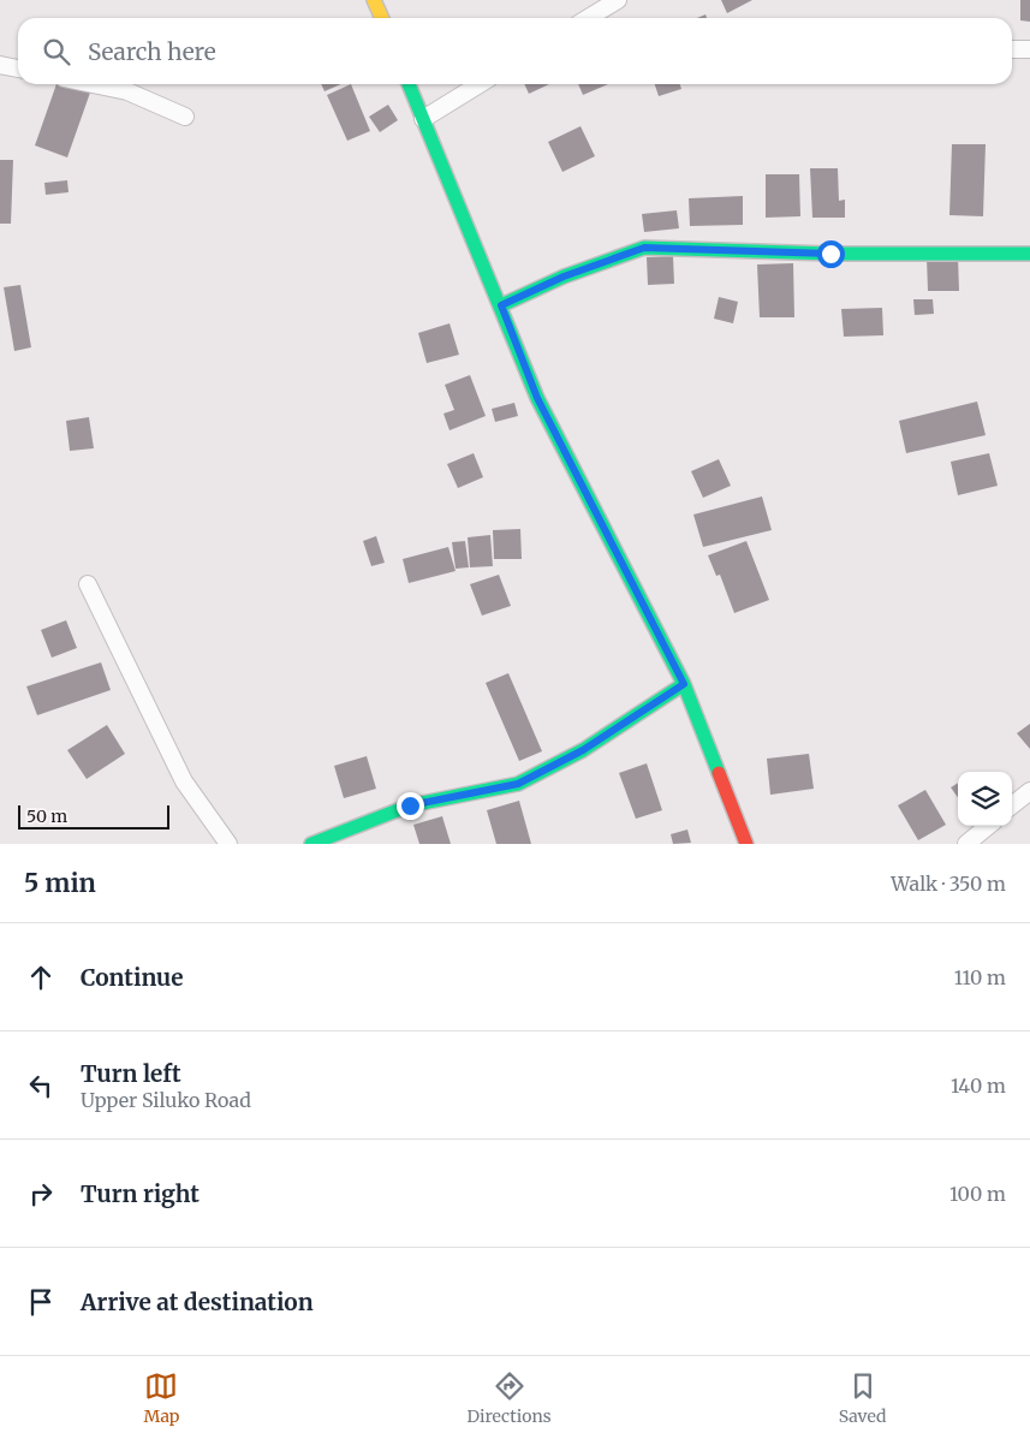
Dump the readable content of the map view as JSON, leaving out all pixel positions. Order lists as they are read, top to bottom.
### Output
{
  "scale_bar": "50 m",
  "page": {
    "search": "Search here",
    "scale": "50 m",
    "heading": ["5 min", "Walk · 350 m"],
    "list": [
      ["Continue", "110 m"],
      ["Turn left", "Upper Siluko Road", "140 m"],
      ["Turn right", "100 m"],
      "Arrive at destination"
    ],
    "nav": ["Map", "Directions", "Saved"]
  }
}
